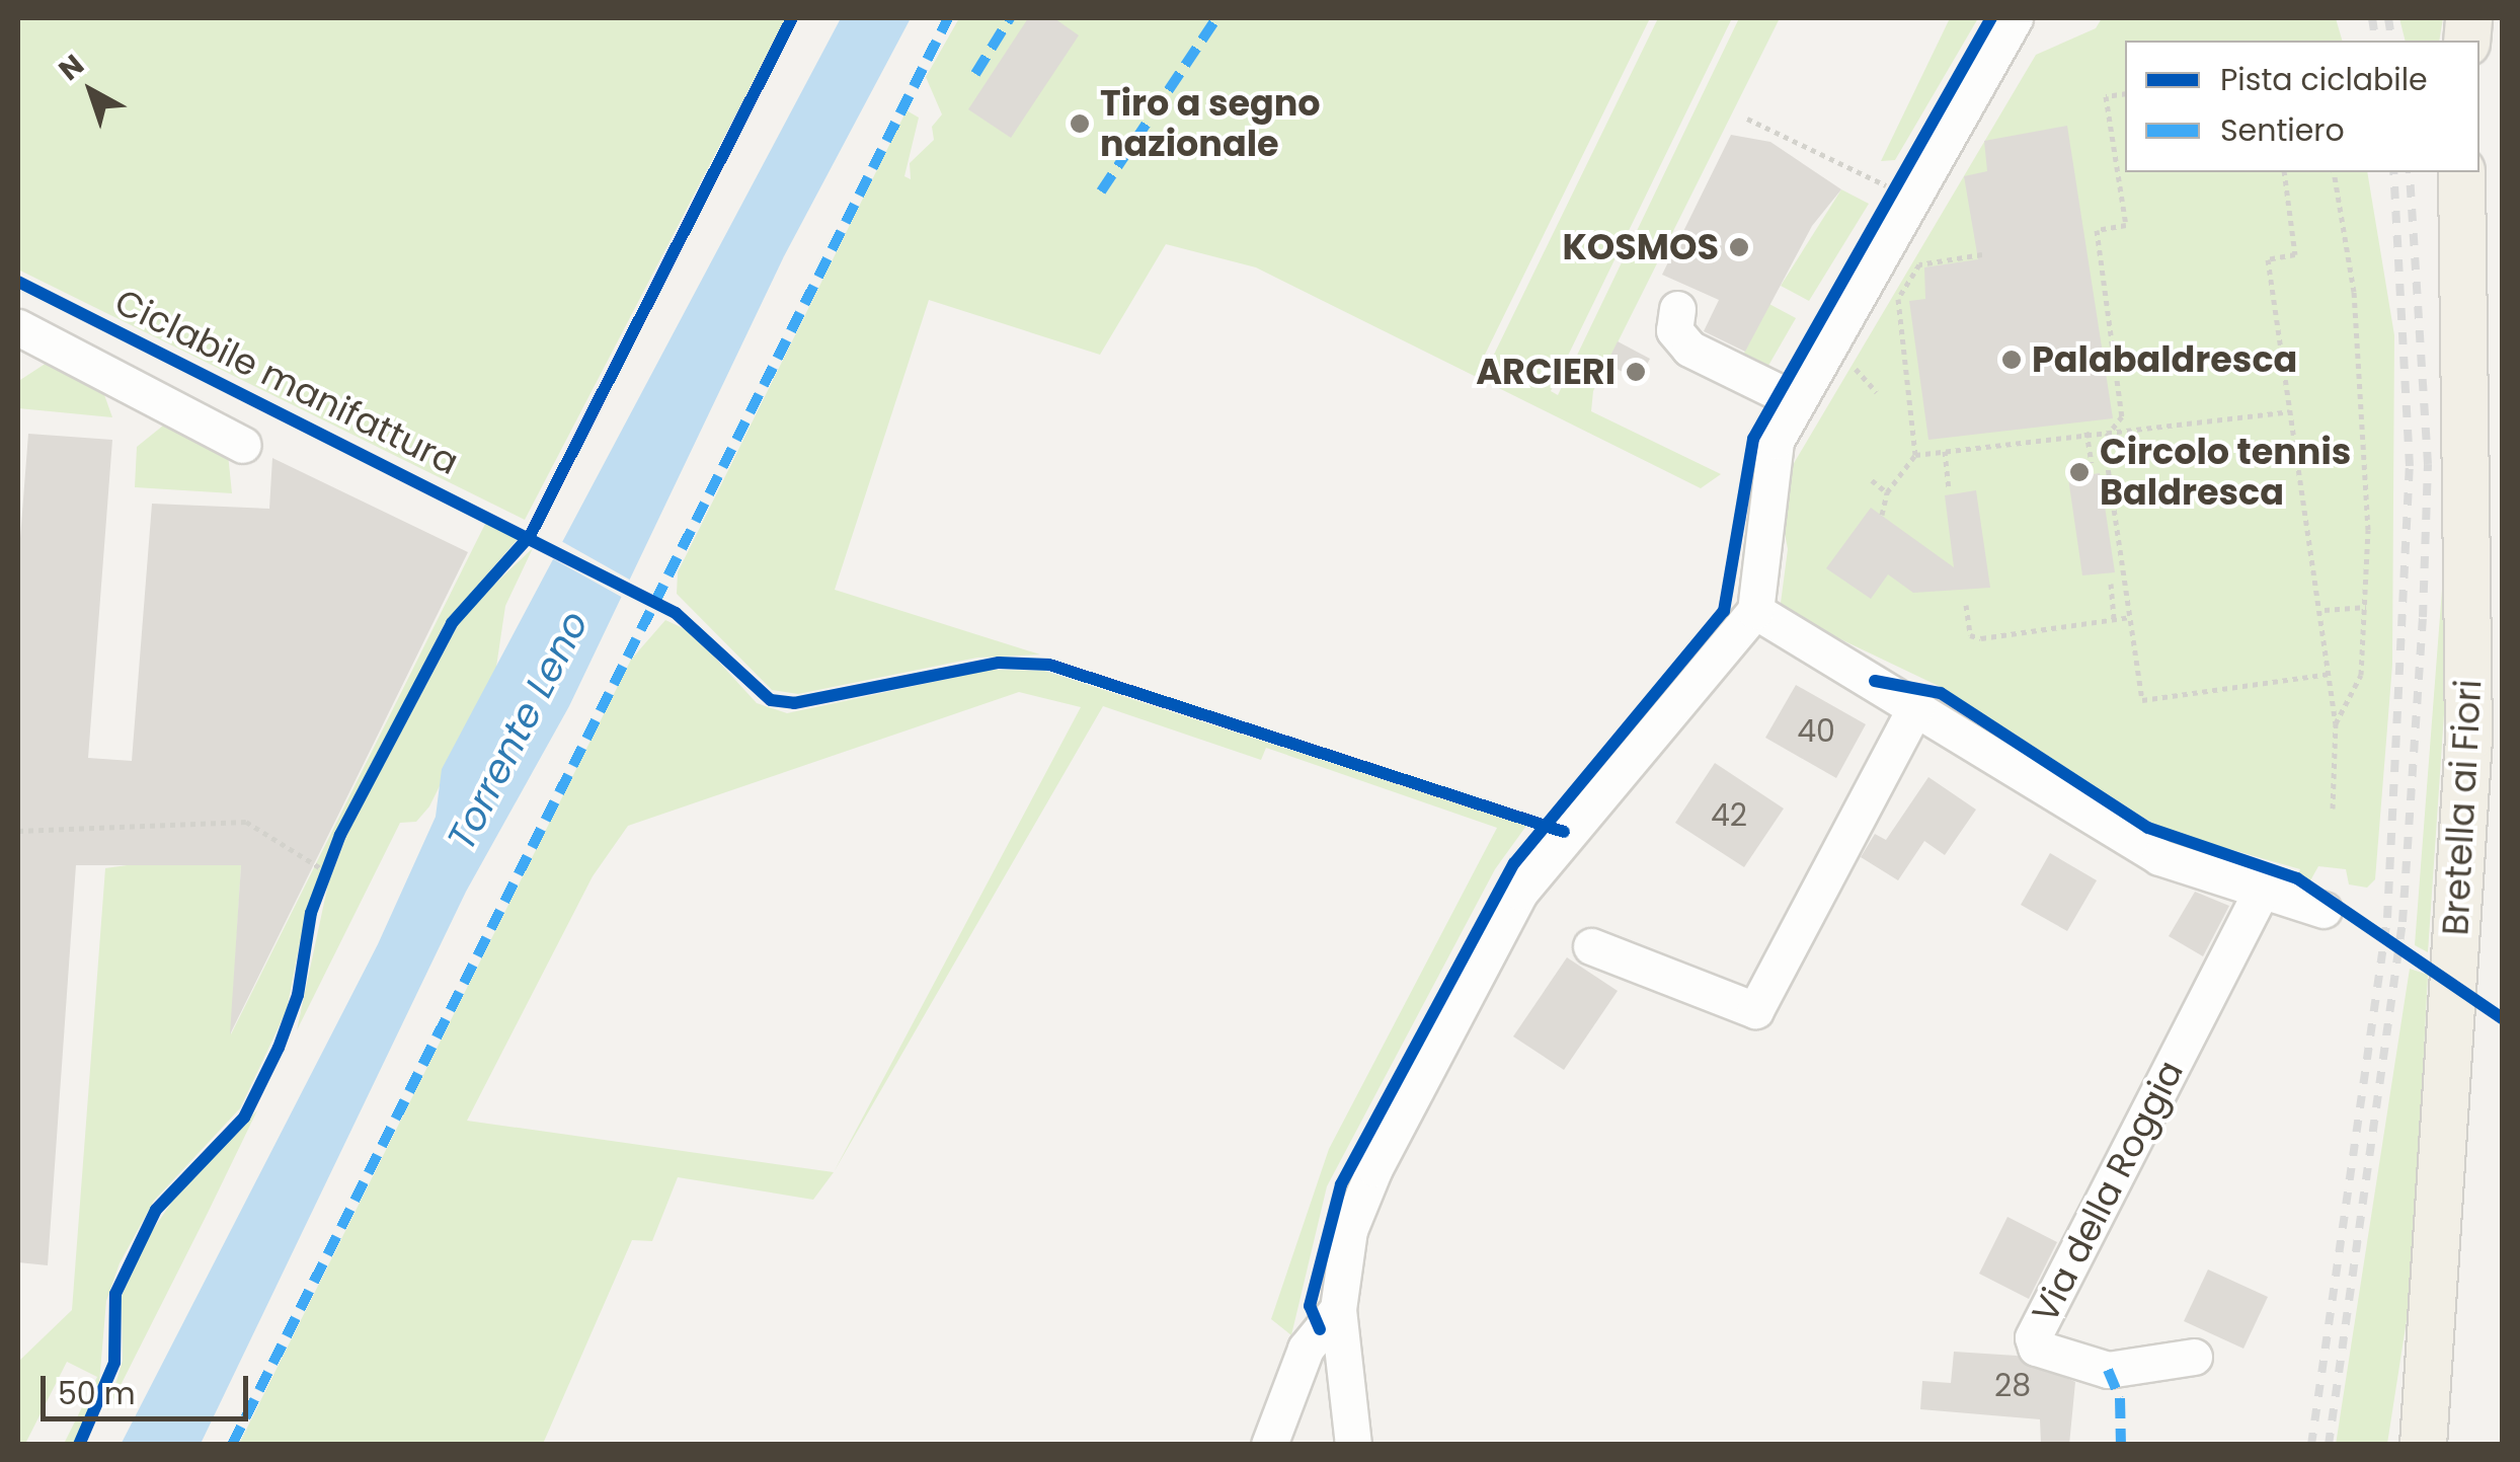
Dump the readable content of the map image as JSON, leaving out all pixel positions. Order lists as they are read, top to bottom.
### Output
{
  "streets": {
    "main road": ["Bretella ai Fiori"],
    "street": ["Via della Roggia"],
    "cycle path": ["Ciclabile manifattura"]
  },
  "water": ["Torrente Leno"],
  "places": [
    "Tiro a segno nazionale",
    "KOSMOS",
    "Palabaldresca",
    "ARCIERI",
    "Circolo tennis Baldresca"
  ],
  "house_numbers": ["40", "42", "28"],
  "legend": ["Pista ciclabile", "Sentiero"],
  "scale_bar": "50 m",
  "north": "top left"
}
